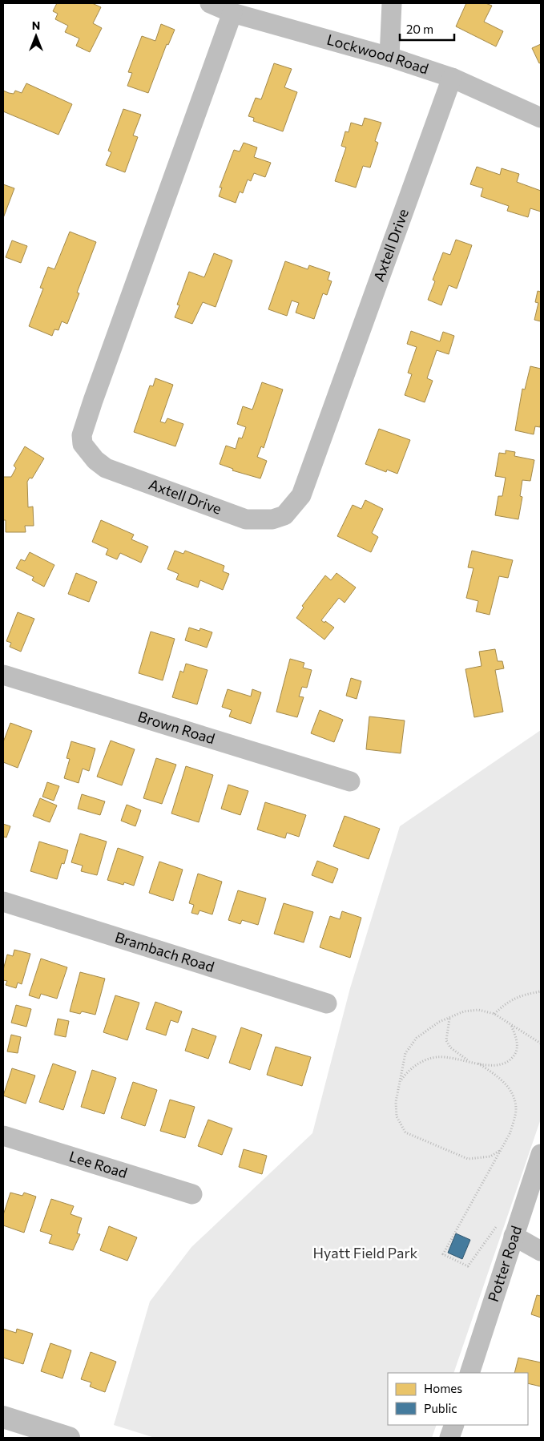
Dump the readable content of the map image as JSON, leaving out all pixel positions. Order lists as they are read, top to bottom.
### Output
{
  "streets": {
    "street": [
      "Lockwood Road",
      "Axtell Drive",
      "Brown Road",
      "Brambach Road",
      "Lee Road",
      "Potter Road"
    ]
  },
  "crossings": [
    ["Lockwood Road", "Axtell Drive"]
  ],
  "parks": ["Hyatt Field Park"],
  "legend": ["Homes", "Public"],
  "scale_bar": "20 m",
  "north": "top"
}
